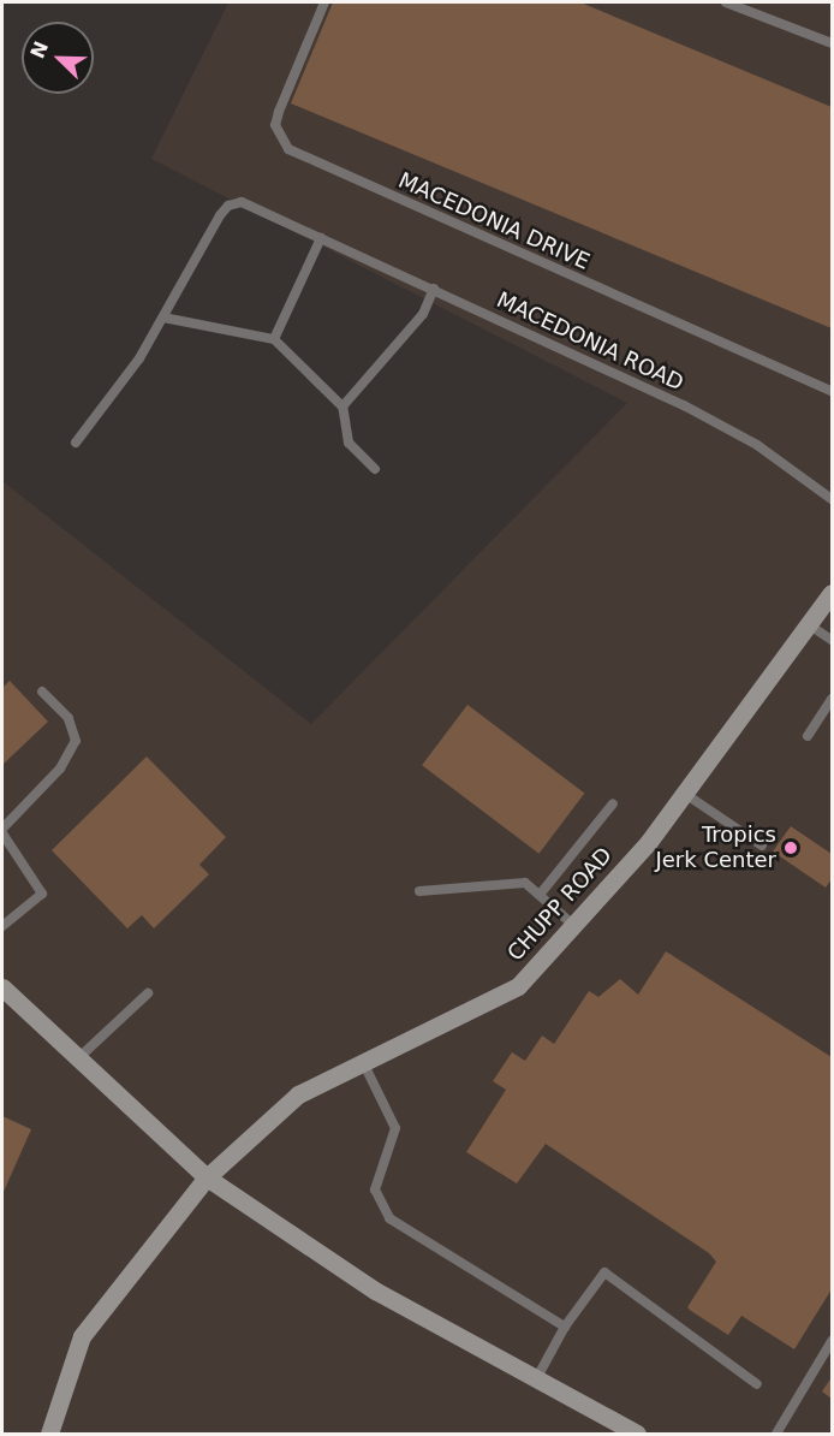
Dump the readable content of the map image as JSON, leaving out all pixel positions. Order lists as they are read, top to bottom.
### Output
{
  "streets": {
    "main road": ["CHUPP ROAD"],
    "lane": ["MACEDONIA DRIVE", "MACEDONIA ROAD"]
  },
  "places": ["Tropics Jerk Center"],
  "north": "top left"
}
